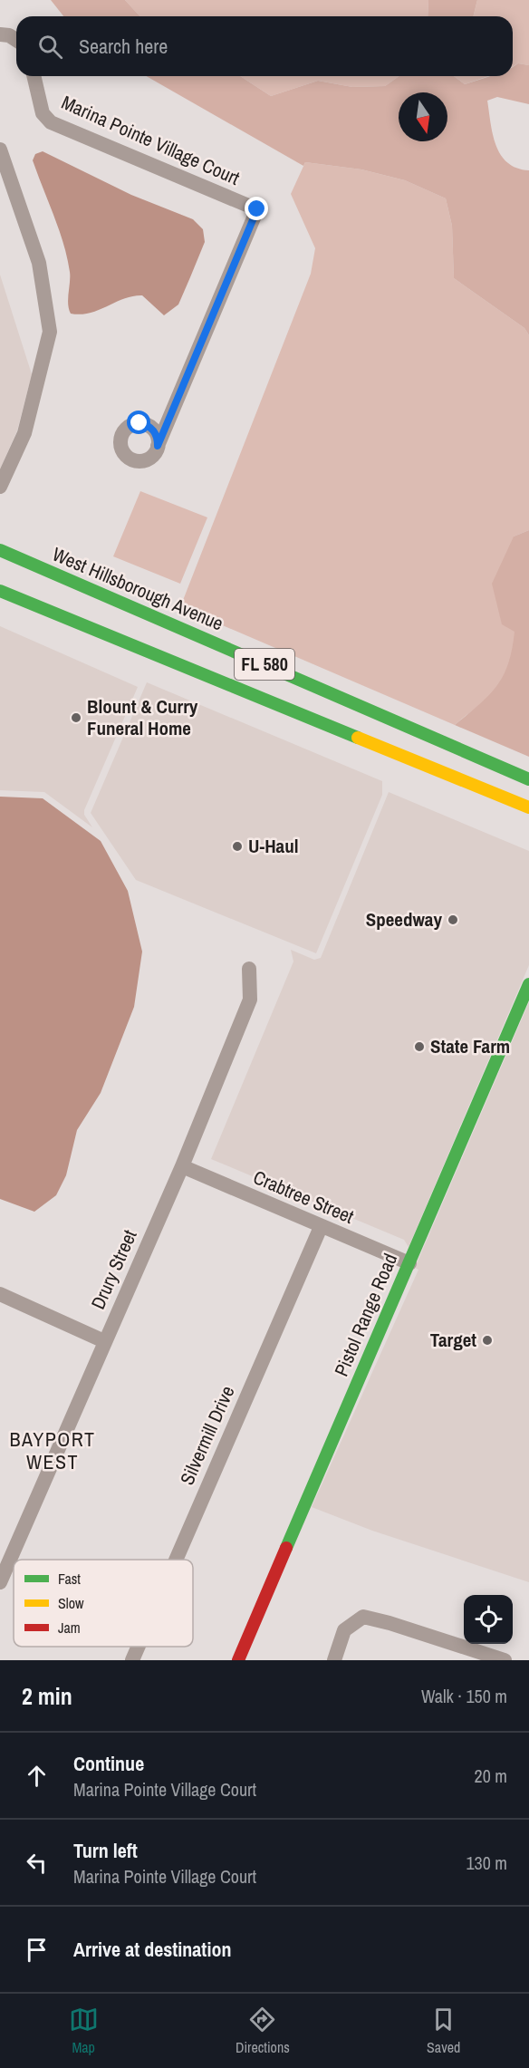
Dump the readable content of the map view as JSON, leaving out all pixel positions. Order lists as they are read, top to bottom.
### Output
{
  "streets": {
    "main road": ["West Hillsborough Avenue", "FL 580", "Pistol Range Road"],
    "street": [
      "Marina Pointe Village Court",
      "Crabtree Street",
      "Drury Street",
      "Silvermill Drive"
    ]
  },
  "crossings": [
    ["Crabtree Street", "Drury Street"],
    ["Crabtree Street", "Pistol Range Road"],
    ["Crabtree Street", "Silvermill Drive"]
  ],
  "districts": ["BAYPORT WEST"],
  "places": [
    "Blount & Curry Funeral Home",
    "U-Haul",
    "Speedway",
    "State Farm",
    "Target"
  ],
  "legend": ["Fast", "Slow", "Jam"],
  "north": "bottom",
  "page": {
    "search": "Search here",
    "heading": ["2 min", "Walk · 150 m"],
    "list": [
      ["Continue", "Marina Pointe Village Court", "20 m"],
      ["Turn left", "Marina Pointe Village Court", "130 m"],
      "Arrive at destination"
    ],
    "nav": ["Map", "Directions", "Saved"]
  }
}
